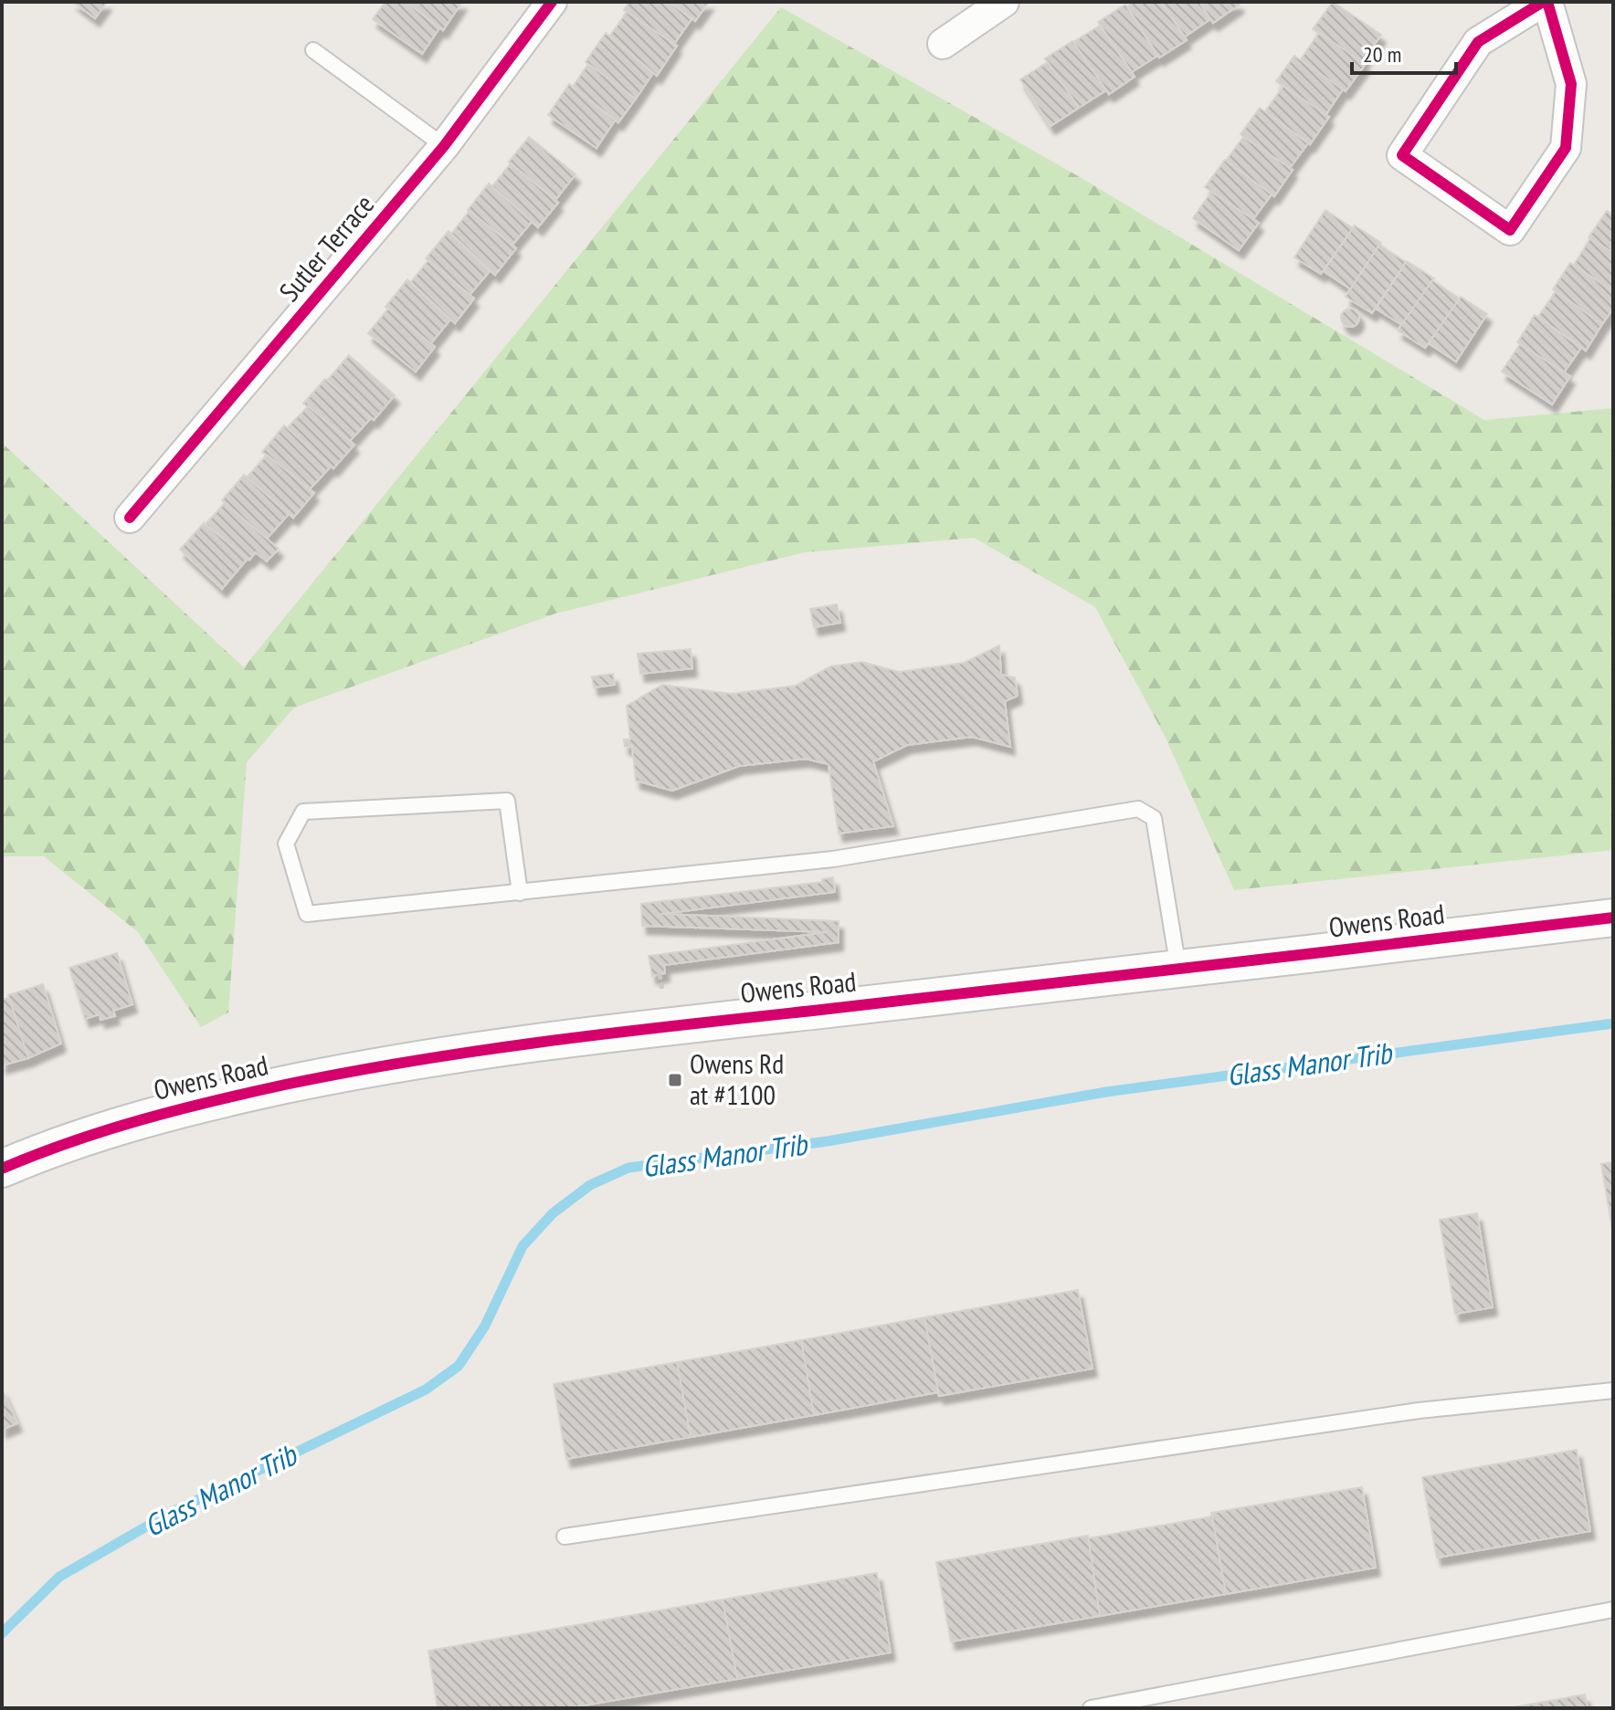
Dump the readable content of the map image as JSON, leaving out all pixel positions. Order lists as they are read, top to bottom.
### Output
{
  "streets": {
    "street": ["Sutler Terrace", "Owens Road"]
  },
  "water": ["Glass Manor Trib"],
  "places": {
    "transit": ["Owens Rd at #1100"]
  },
  "scale_bar": "20 m"
}
